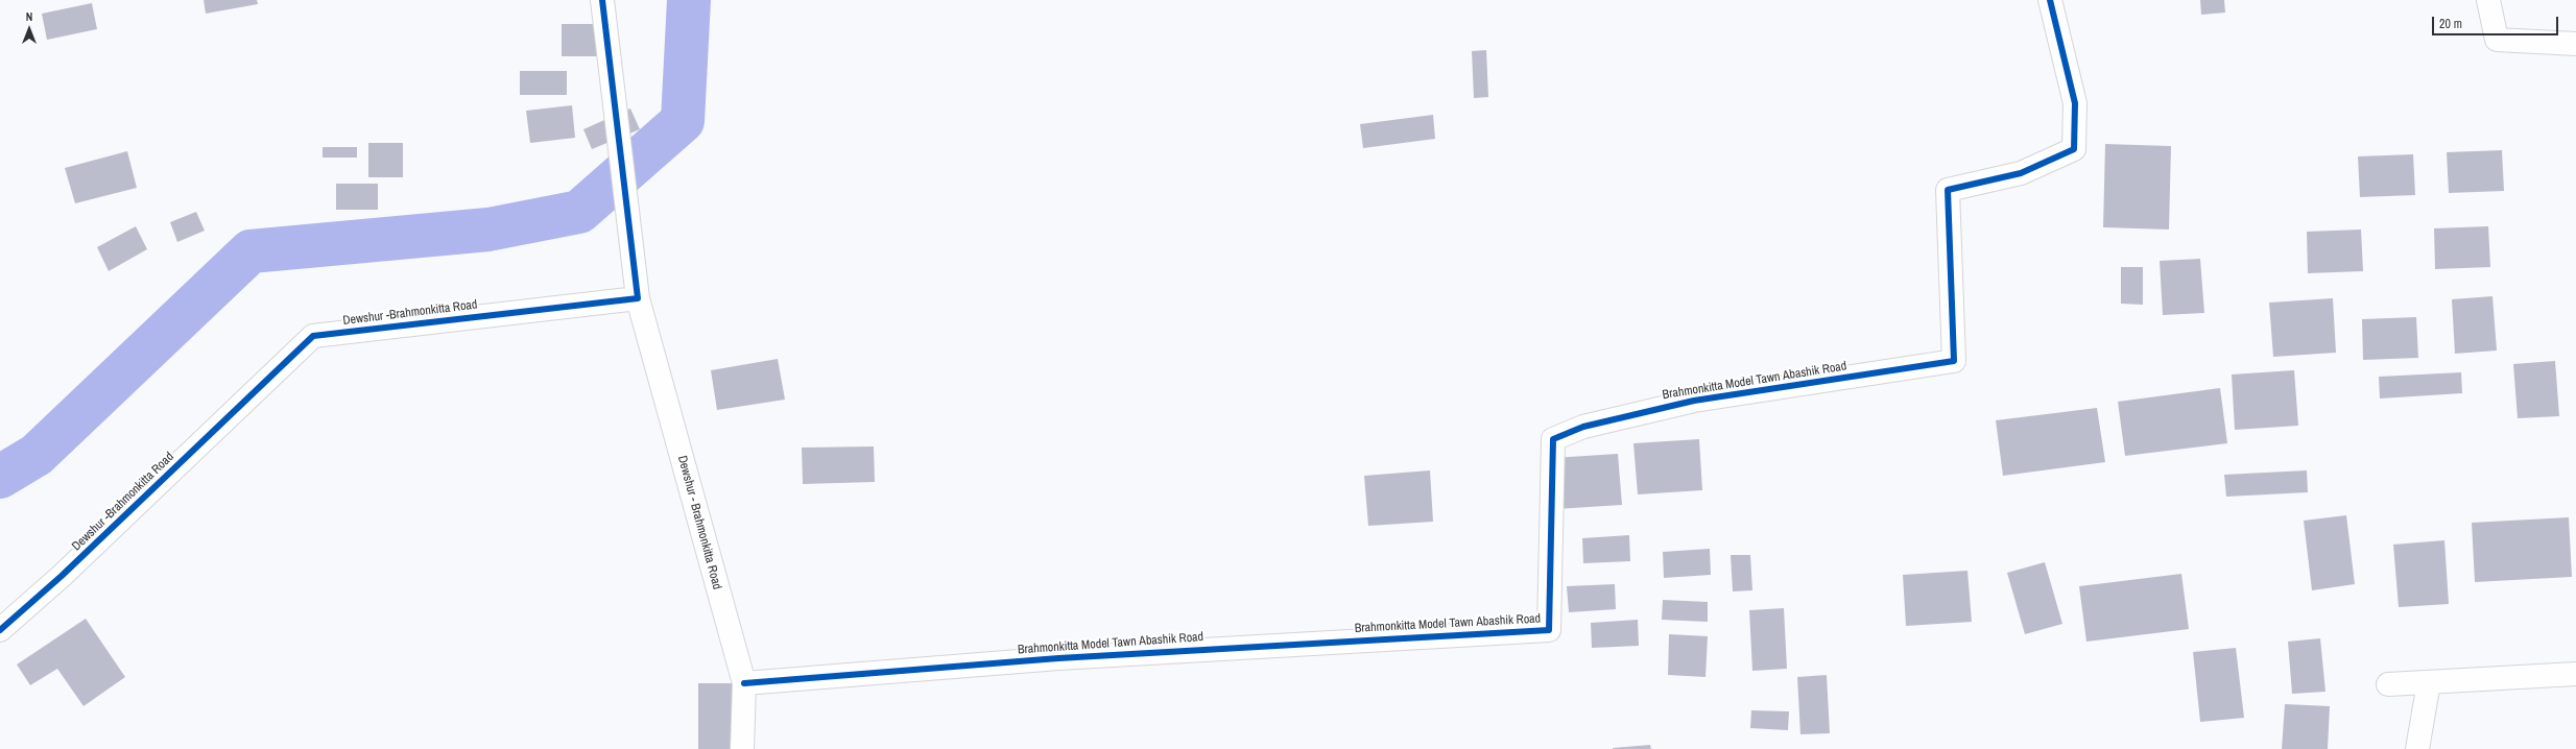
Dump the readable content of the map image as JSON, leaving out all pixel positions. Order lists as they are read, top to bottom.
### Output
{
  "streets": {
    "street": ["Dewshur -Brahmonkitta Road", "Brahmonkitta Model Tawn Abashik Road", "Dewshur - Brahmonkitta Road"]
  },
  "crossings": [
    ["Dewshur -Brahmonkitta Road", "Dewshur - Brahmonkitta Road"],
    ["Brahmonkitta Model Tawn Abashik Road", "Dewshur - Brahmonkitta Road"]
  ],
  "scale_bar": "20 m",
  "north": "top"
}
